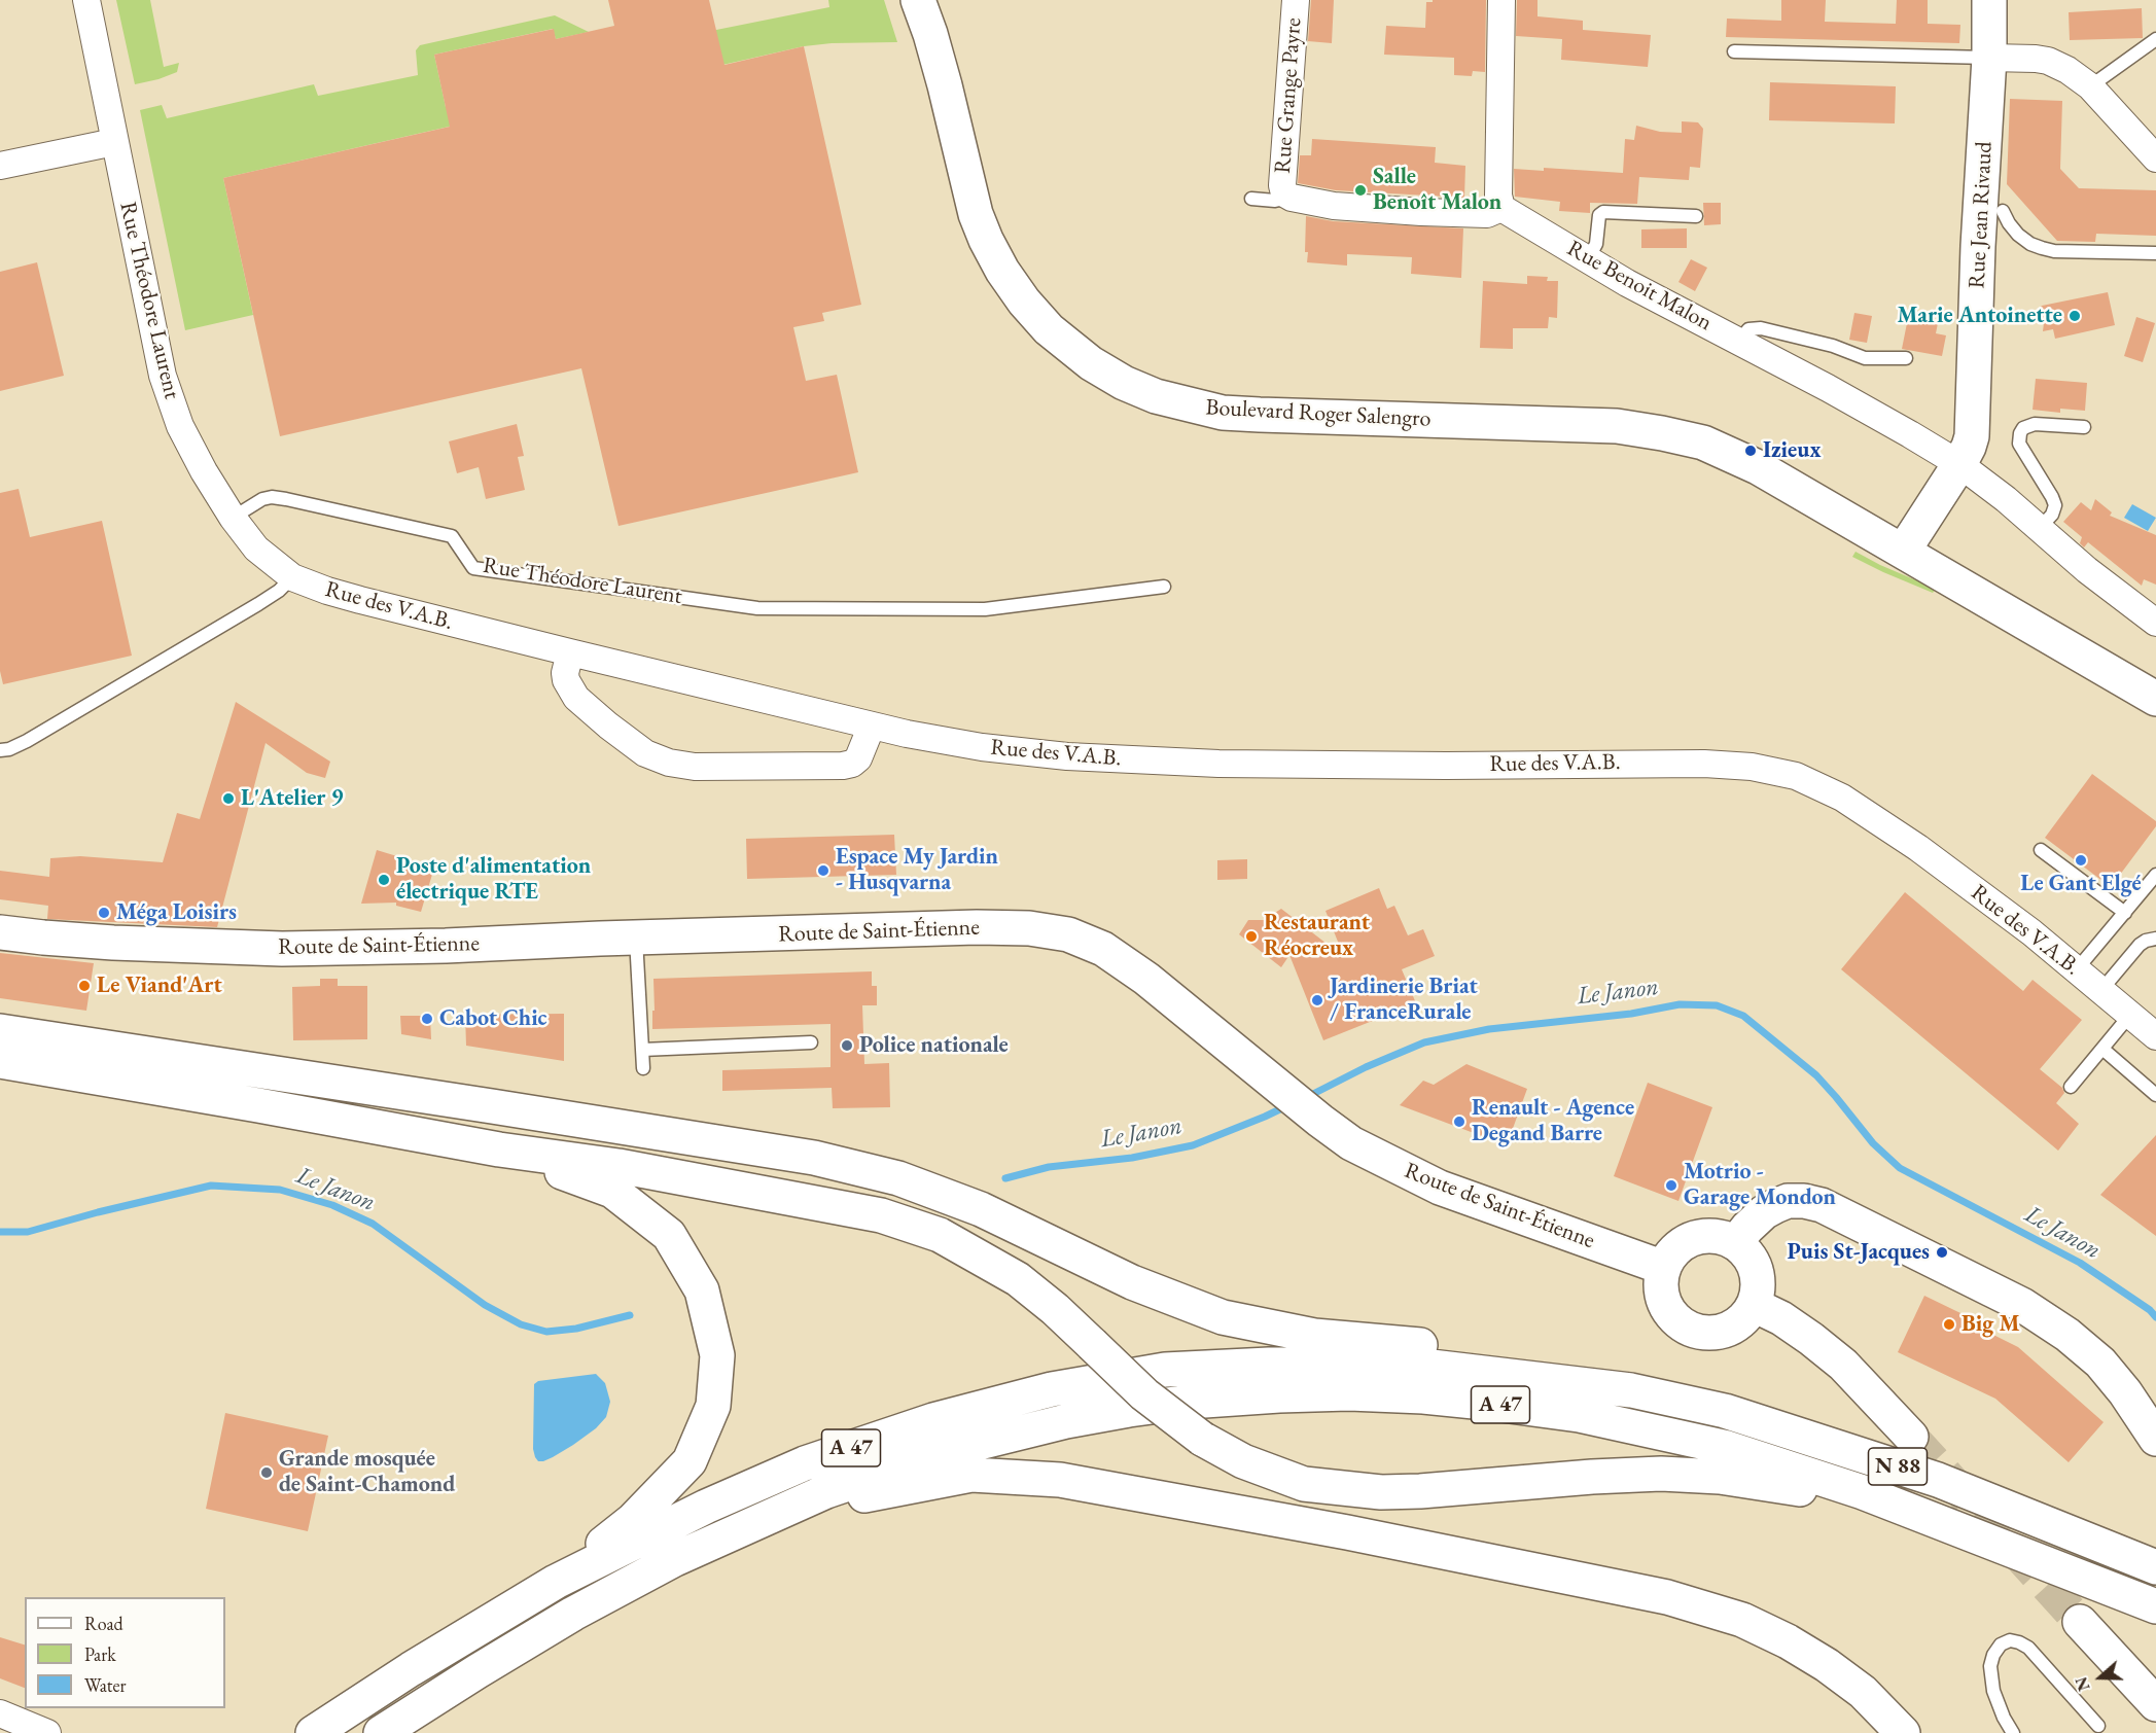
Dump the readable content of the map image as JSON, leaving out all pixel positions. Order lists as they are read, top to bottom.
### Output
{
  "streets": {
    "main road": [
      "Rue Jean Rivaud",
      "Boulevard Roger Salengro",
      "Route de Saint-Étienne",
      "A 47",
      "N 88"
    ],
    "street": [
      "Rue Grange Payre",
      "Rue Benoit Malon",
      "Rue Théodore Laurent",
      "Rue des V.A.B."
    ]
  },
  "crossings": [
    ["Rue Grange Payre", "Rue Benoit Malon"],
    ["Rue Jean Rivaud", "Rue Benoit Malon"],
    ["Rue Jean Rivaud", "Boulevard Roger Salengro"],
    ["Rue Théodore Laurent", "Rue des V.A.B."],
    ["A 47", "N 88"]
  ],
  "water": ["Le Janon"],
  "places": [
    "Salle Benoît Malon",
    "Marie Antoinette",
    "Izieux",
    "L'Atelier 9",
    "Le Gant Elgé",
    "Espace My Jardin - Husqvarna",
    "Poste d'alimentation électrique RTE",
    "Méga Loisirs",
    "Restaurant Réocreux",
    "Le Viand'Art",
    "Jardinerie Briat / FranceRurale",
    "Cabot Chic",
    "Police nationale",
    "Renault - Agence Degand Barre",
    "Motrio - Garage Mondon",
    "Puis St-Jacques",
    "Big M",
    "Grande mosquée de Saint-Chamond"
  ],
  "legend": ["Road", "Park", "Water"],
  "north": "left"
}
